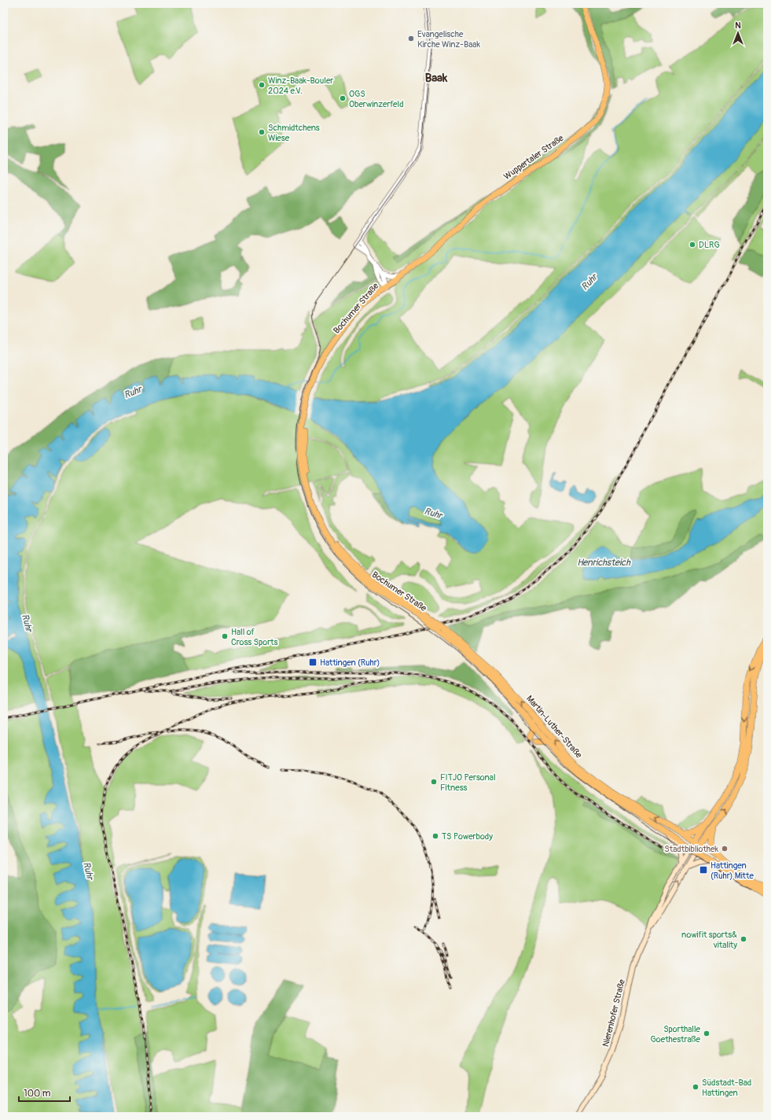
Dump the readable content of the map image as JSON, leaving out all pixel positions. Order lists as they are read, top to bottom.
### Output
{
  "streets": {
    "main road": [
      "Wuppertaler Straße",
      "Bochumer Straße",
      "Martin-Luther-Straße",
      "Nierenhofer Straße"
    ]
  },
  "crossings": [
    ["Wuppertaler Straße", "Bochumer Straße"],
    ["Bochumer Straße", "Martin-Luther-Straße"],
    ["Martin-Luther-Straße", "Nierenhofer Straße"]
  ],
  "districts": ["Baak"],
  "water": ["Ruhr", "Henrichsteich"],
  "places": {
    "other": [
      "Evangelische Kirche Winz-Baak",
      "Winz-Baak-Bouler 2024 e.V.",
      "OGS Oberwinzerfeld",
      "Schmidtchens Wiese",
      "DLRG",
      "Hall of Cross Sports",
      "FITJO Personal Fitness",
      "TS Powerbody",
      "Stadtbibliothek",
      "nowifit sports& vitality",
      "Sporthalle Goethestraße",
      "Südstadt-Bad Hattingen"
    ],
    "transit": ["Hattingen (Ruhr)", "Hattingen (Ruhr) Mitte"]
  },
  "scale_bar": "100 m",
  "north": "top"
}
